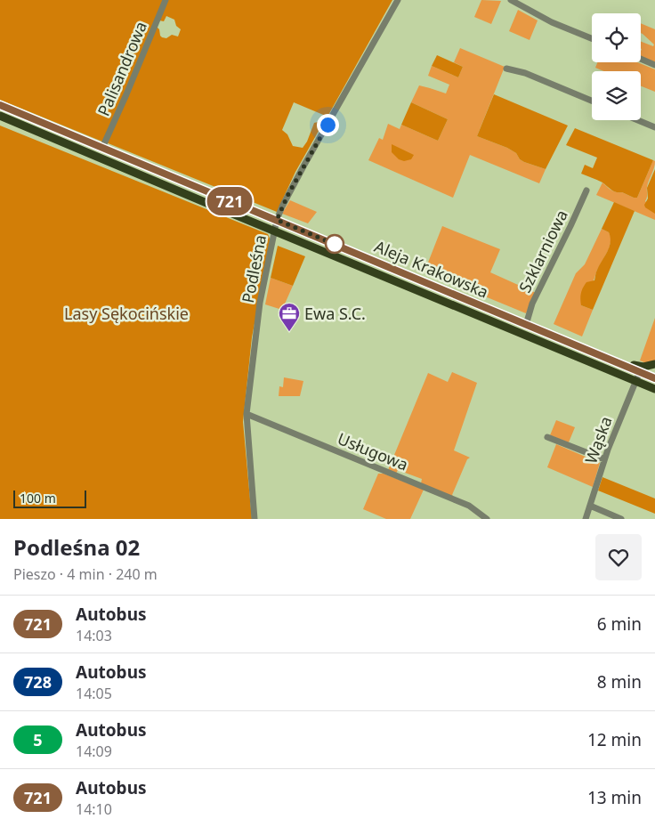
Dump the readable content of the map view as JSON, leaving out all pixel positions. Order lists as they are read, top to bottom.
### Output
{
  "streets": {
    "main road": ["Aleja Krakowska"],
    "street": [
      "Palisandrowa",
      "Szklarniowa",
      "Podleśna",
      "Wąska",
      "Usługowa"
    ]
  },
  "crossings": [
    ["Palisandrowa", "Aleja Krakowska"],
    ["Szklarniowa", "Aleja Krakowska"],
    ["Podleśna", "Aleja Krakowska"],
    ["Podleśna", "Usługowa"],
    ["Aleja Krakowska", "Wąska"]
  ],
  "parks": ["Lasy Sękocińskie"],
  "places": {
    "office": ["Ewa S.C."]
  },
  "lines": ["bus line 721"],
  "scale_bar": "100 m",
  "page": {
    "on_map": "721",
    "scale": "100 m",
    "heading": ["Podleśna 02", "Pieszo · 4 min · 240 m"],
    "list": [
      {
        "mark": "721",
        "name": "Autobus",
        "note": "14:03",
        "value": "6 min"
      },
      {
        "mark": "728",
        "name": "Autobus",
        "note": "14:05",
        "value": "8 min"
      },
      {
        "mark": "5",
        "name": "Autobus",
        "note": "14:09",
        "value": "12 min"
      },
      {
        "mark": "721",
        "name": "Autobus",
        "note": "14:10",
        "value": "13 min"
      }
    ]
  }
}
